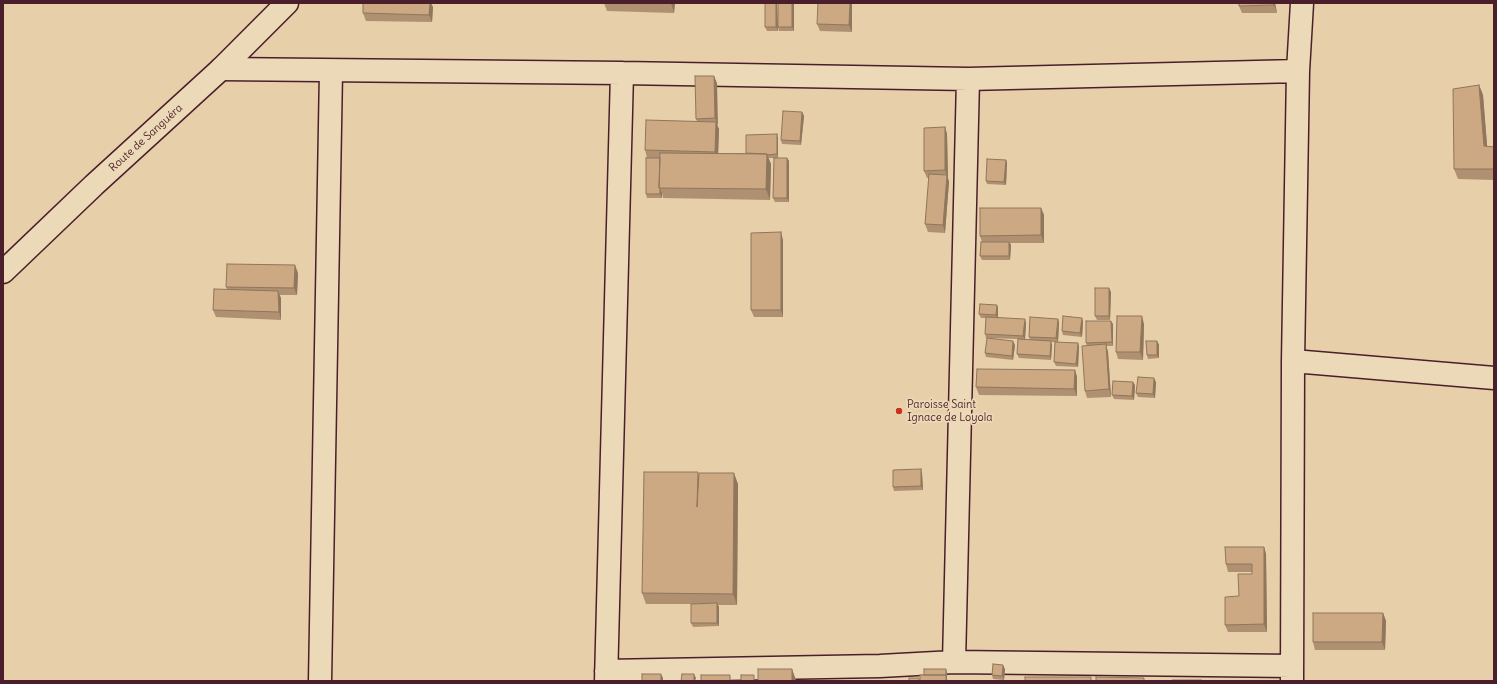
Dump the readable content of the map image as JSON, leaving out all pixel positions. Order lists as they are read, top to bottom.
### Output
{
  "streets": {
    "street": ["Route de Sanguéra"]
  },
  "places": ["Paroisse Saint Ignace de Loyola"]
}
